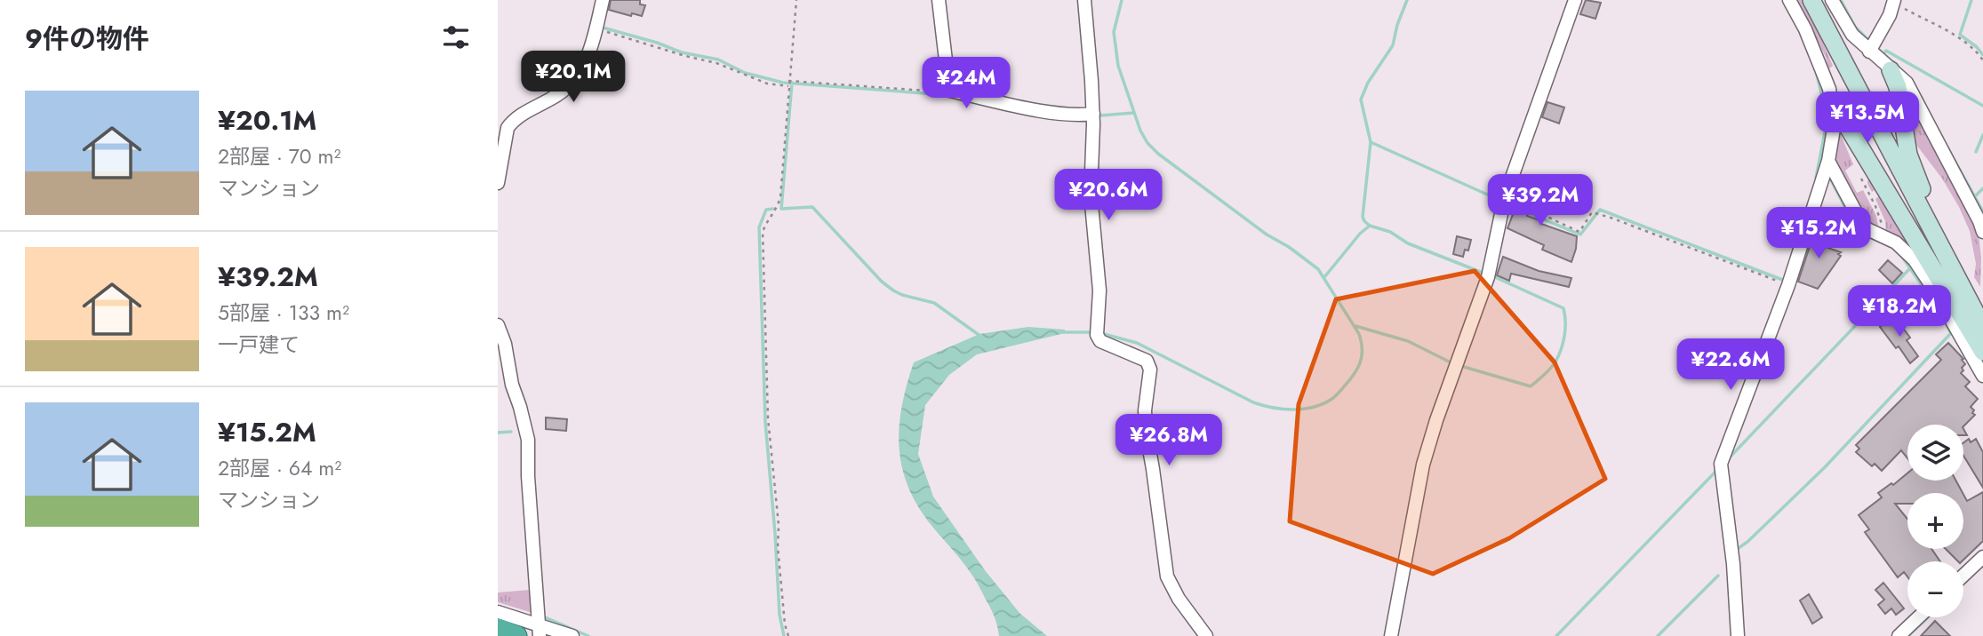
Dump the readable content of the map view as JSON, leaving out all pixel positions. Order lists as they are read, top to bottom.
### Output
{
  "page": {
    "heading": "9件の物件",
    "price": [
      "¥20.1M",
      "¥24M",
      "¥13.5M",
      "¥20.6M",
      "¥39.2M",
      "¥15.2M",
      "¥18.2M",
      "¥22.6M",
      "¥26.8M"
    ],
    "list": [
      {
        "name": "¥20.1M",
        "note": "2部屋 · 70 m² · マンション"
      },
      {
        "name": "¥39.2M",
        "note": "5部屋 · 133 m² · 一戸建て"
      },
      {
        "name": "¥15.2M",
        "note": "2部屋 · 64 m² · マンション"
      }
    ],
    "map_buttons": ["+", "−"]
  }
}
